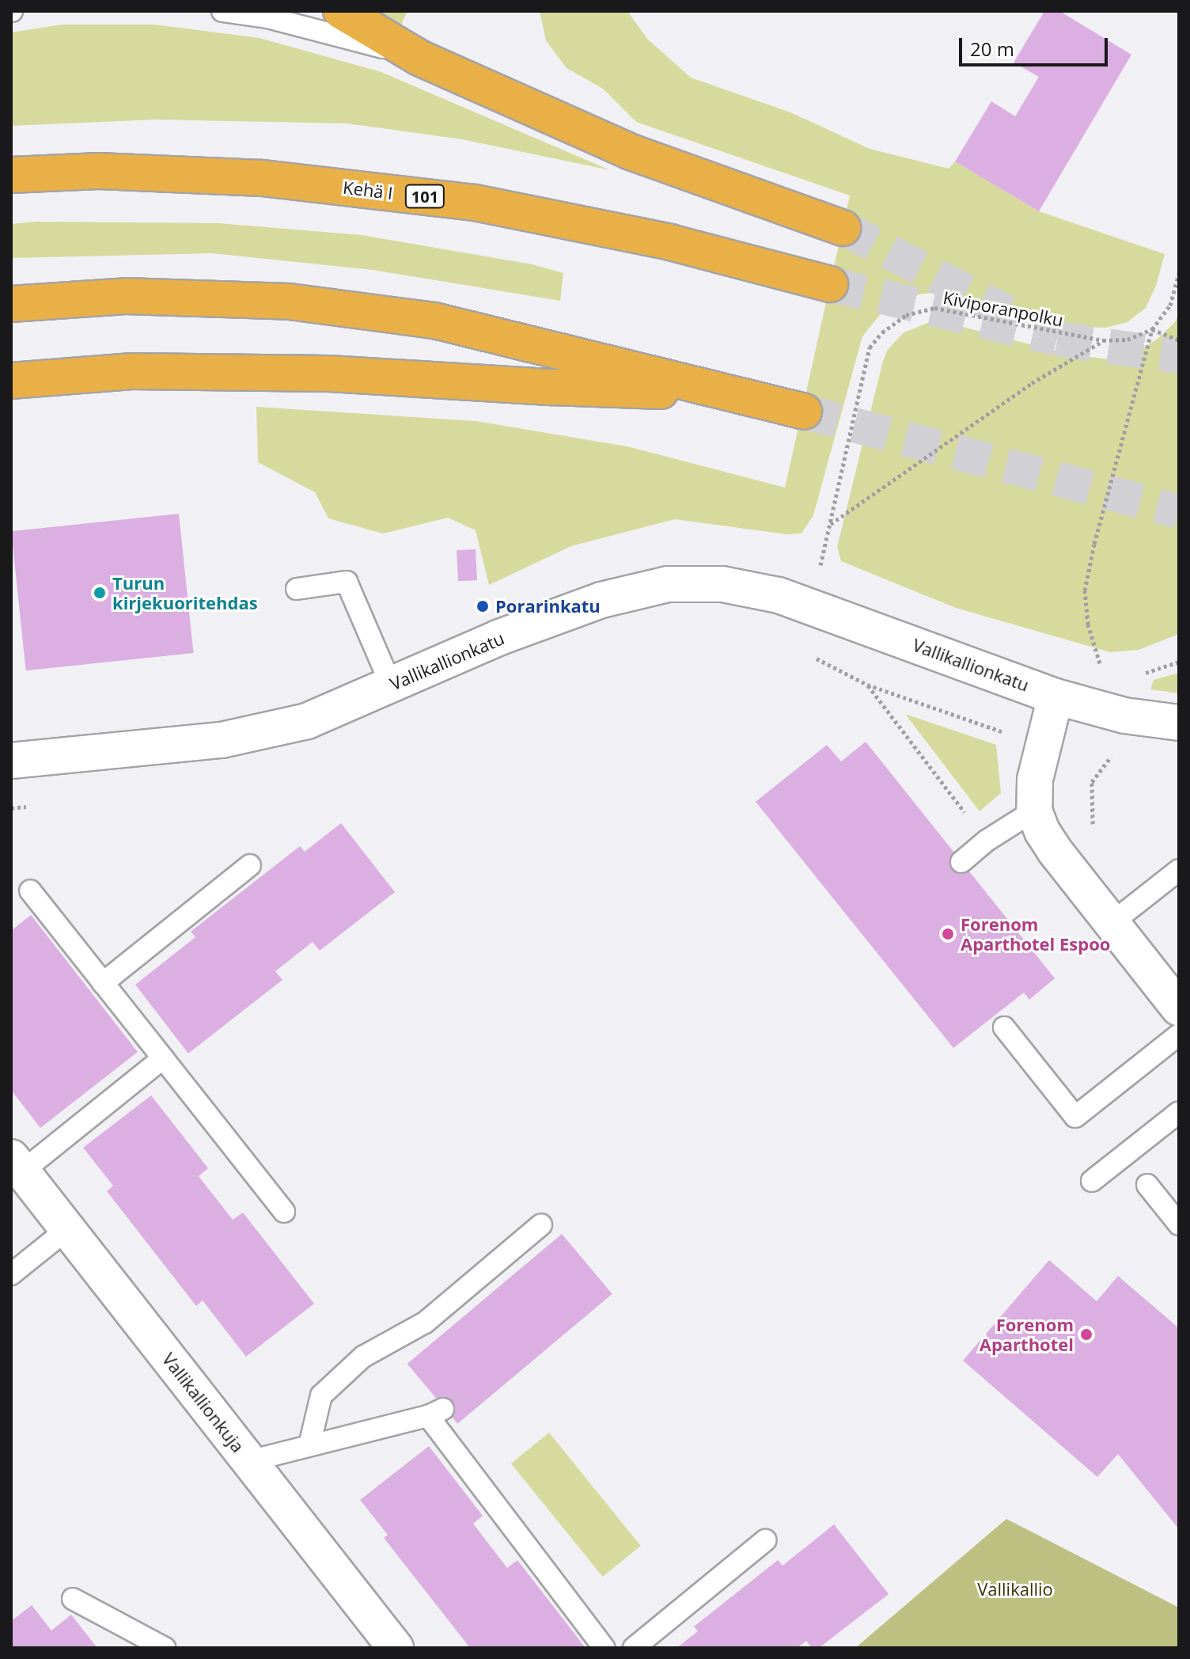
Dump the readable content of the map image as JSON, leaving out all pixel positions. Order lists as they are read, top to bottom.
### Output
{
  "streets": {
    "highway": ["Kehä I", "101"],
    "street": ["Vallikallionkatu", "Vallikallionkuja"],
    "path": ["Kiviporanpolku"]
  },
  "parks": ["Vallikallio"],
  "places": [
    "Turun kirjekuoritehdas",
    "Porarinkatu",
    "Forenom Aparthotel Espoo",
    "Forenom Aparthotel"
  ],
  "scale_bar": "20 m"
}
